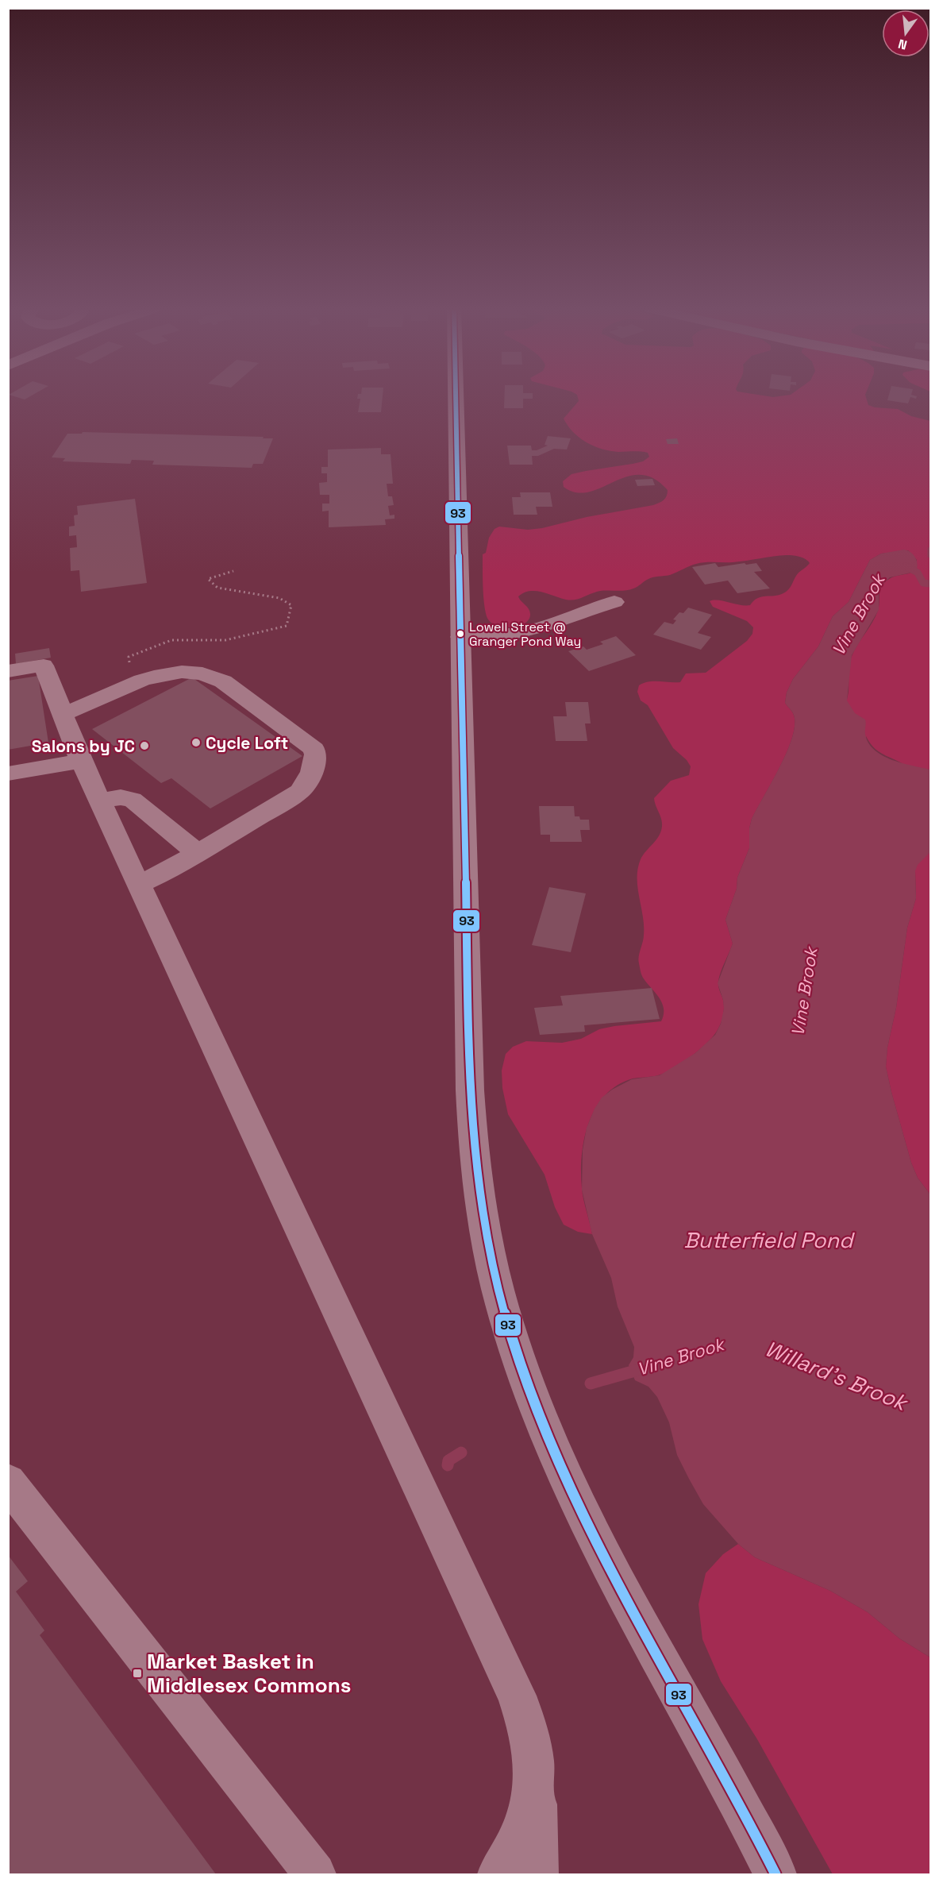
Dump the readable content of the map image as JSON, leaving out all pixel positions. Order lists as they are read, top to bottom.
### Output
{
  "water": ["Vine Brook", "Butterfield Pond", "Willard's Brook"],
  "places": {
    "other": ["Lowell Street @ Granger Pond Way", "Cycle Loft", "Salons by JC"],
    "transit": ["Market Basket in Middlesex Commons"]
  },
  "lines": ["transit line 93"],
  "north": "bottom"
}
